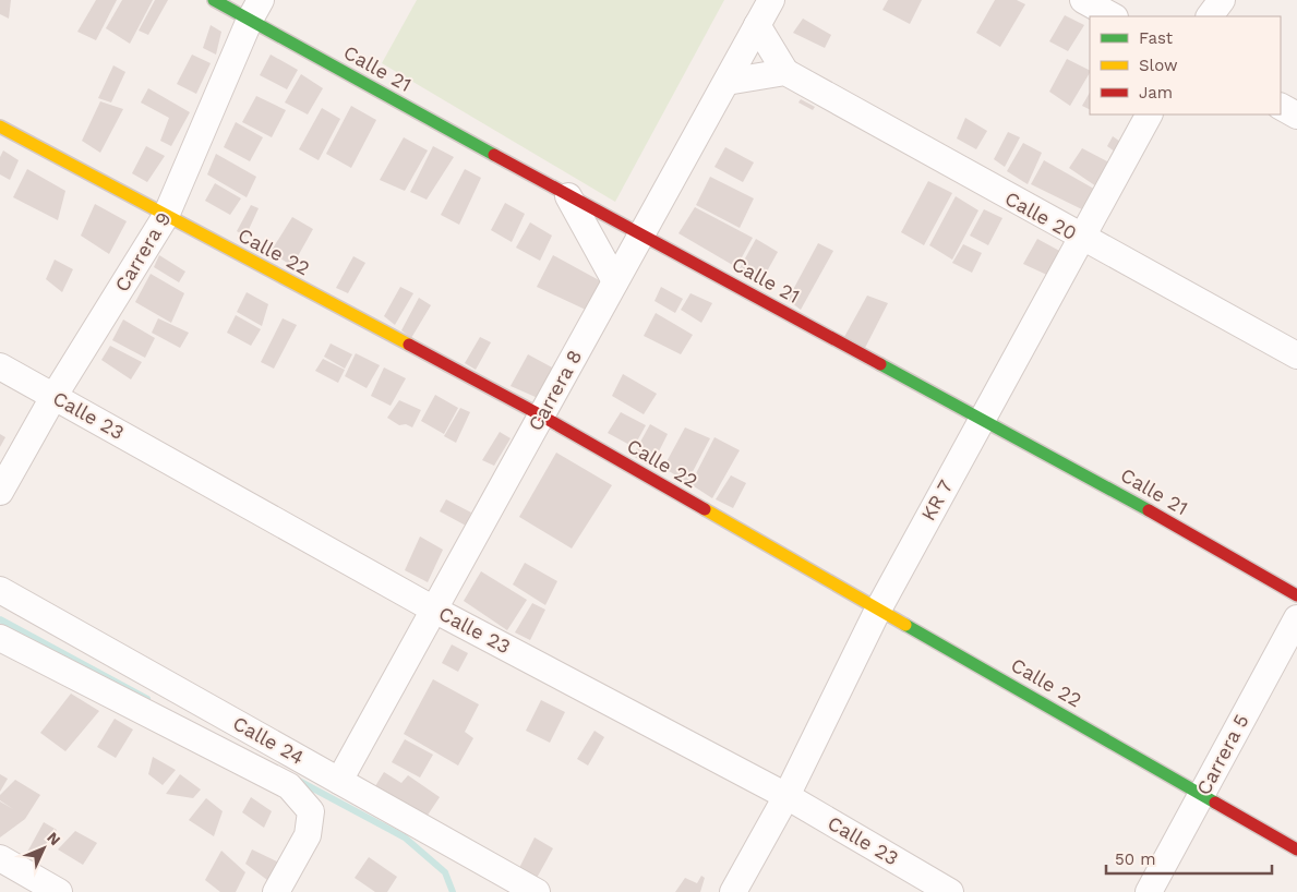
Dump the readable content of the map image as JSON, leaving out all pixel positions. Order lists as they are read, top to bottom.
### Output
{
  "streets": {
    "street": [
      "Calle 21",
      "Calle 20",
      "Carrera 9",
      "Calle 22",
      "Carrera 8",
      "Calle 23",
      "KR 7",
      "Calle 24",
      "Carrera 5"
    ]
  },
  "crossings": [
    ["Calle 21", "Carrera 9"],
    ["Calle 21", "Carrera 8"],
    ["Calle 21", "KR 7"],
    ["Calle 20", "Carrera 8"],
    ["Calle 20", "KR 7"],
    ["Carrera 9", "Calle 22"],
    ["Carrera 9", "Calle 23"],
    ["Calle 22", "Carrera 8"],
    ["Calle 22", "KR 7"],
    ["Calle 22", "Carrera 5"],
    ["Carrera 8", "Calle 23"],
    ["Carrera 8", "Calle 24"],
    ["Calle 23", "KR 7"]
  ],
  "legend": ["Fast", "Slow", "Jam"],
  "scale_bar": "50 m",
  "north": "top right"
}
